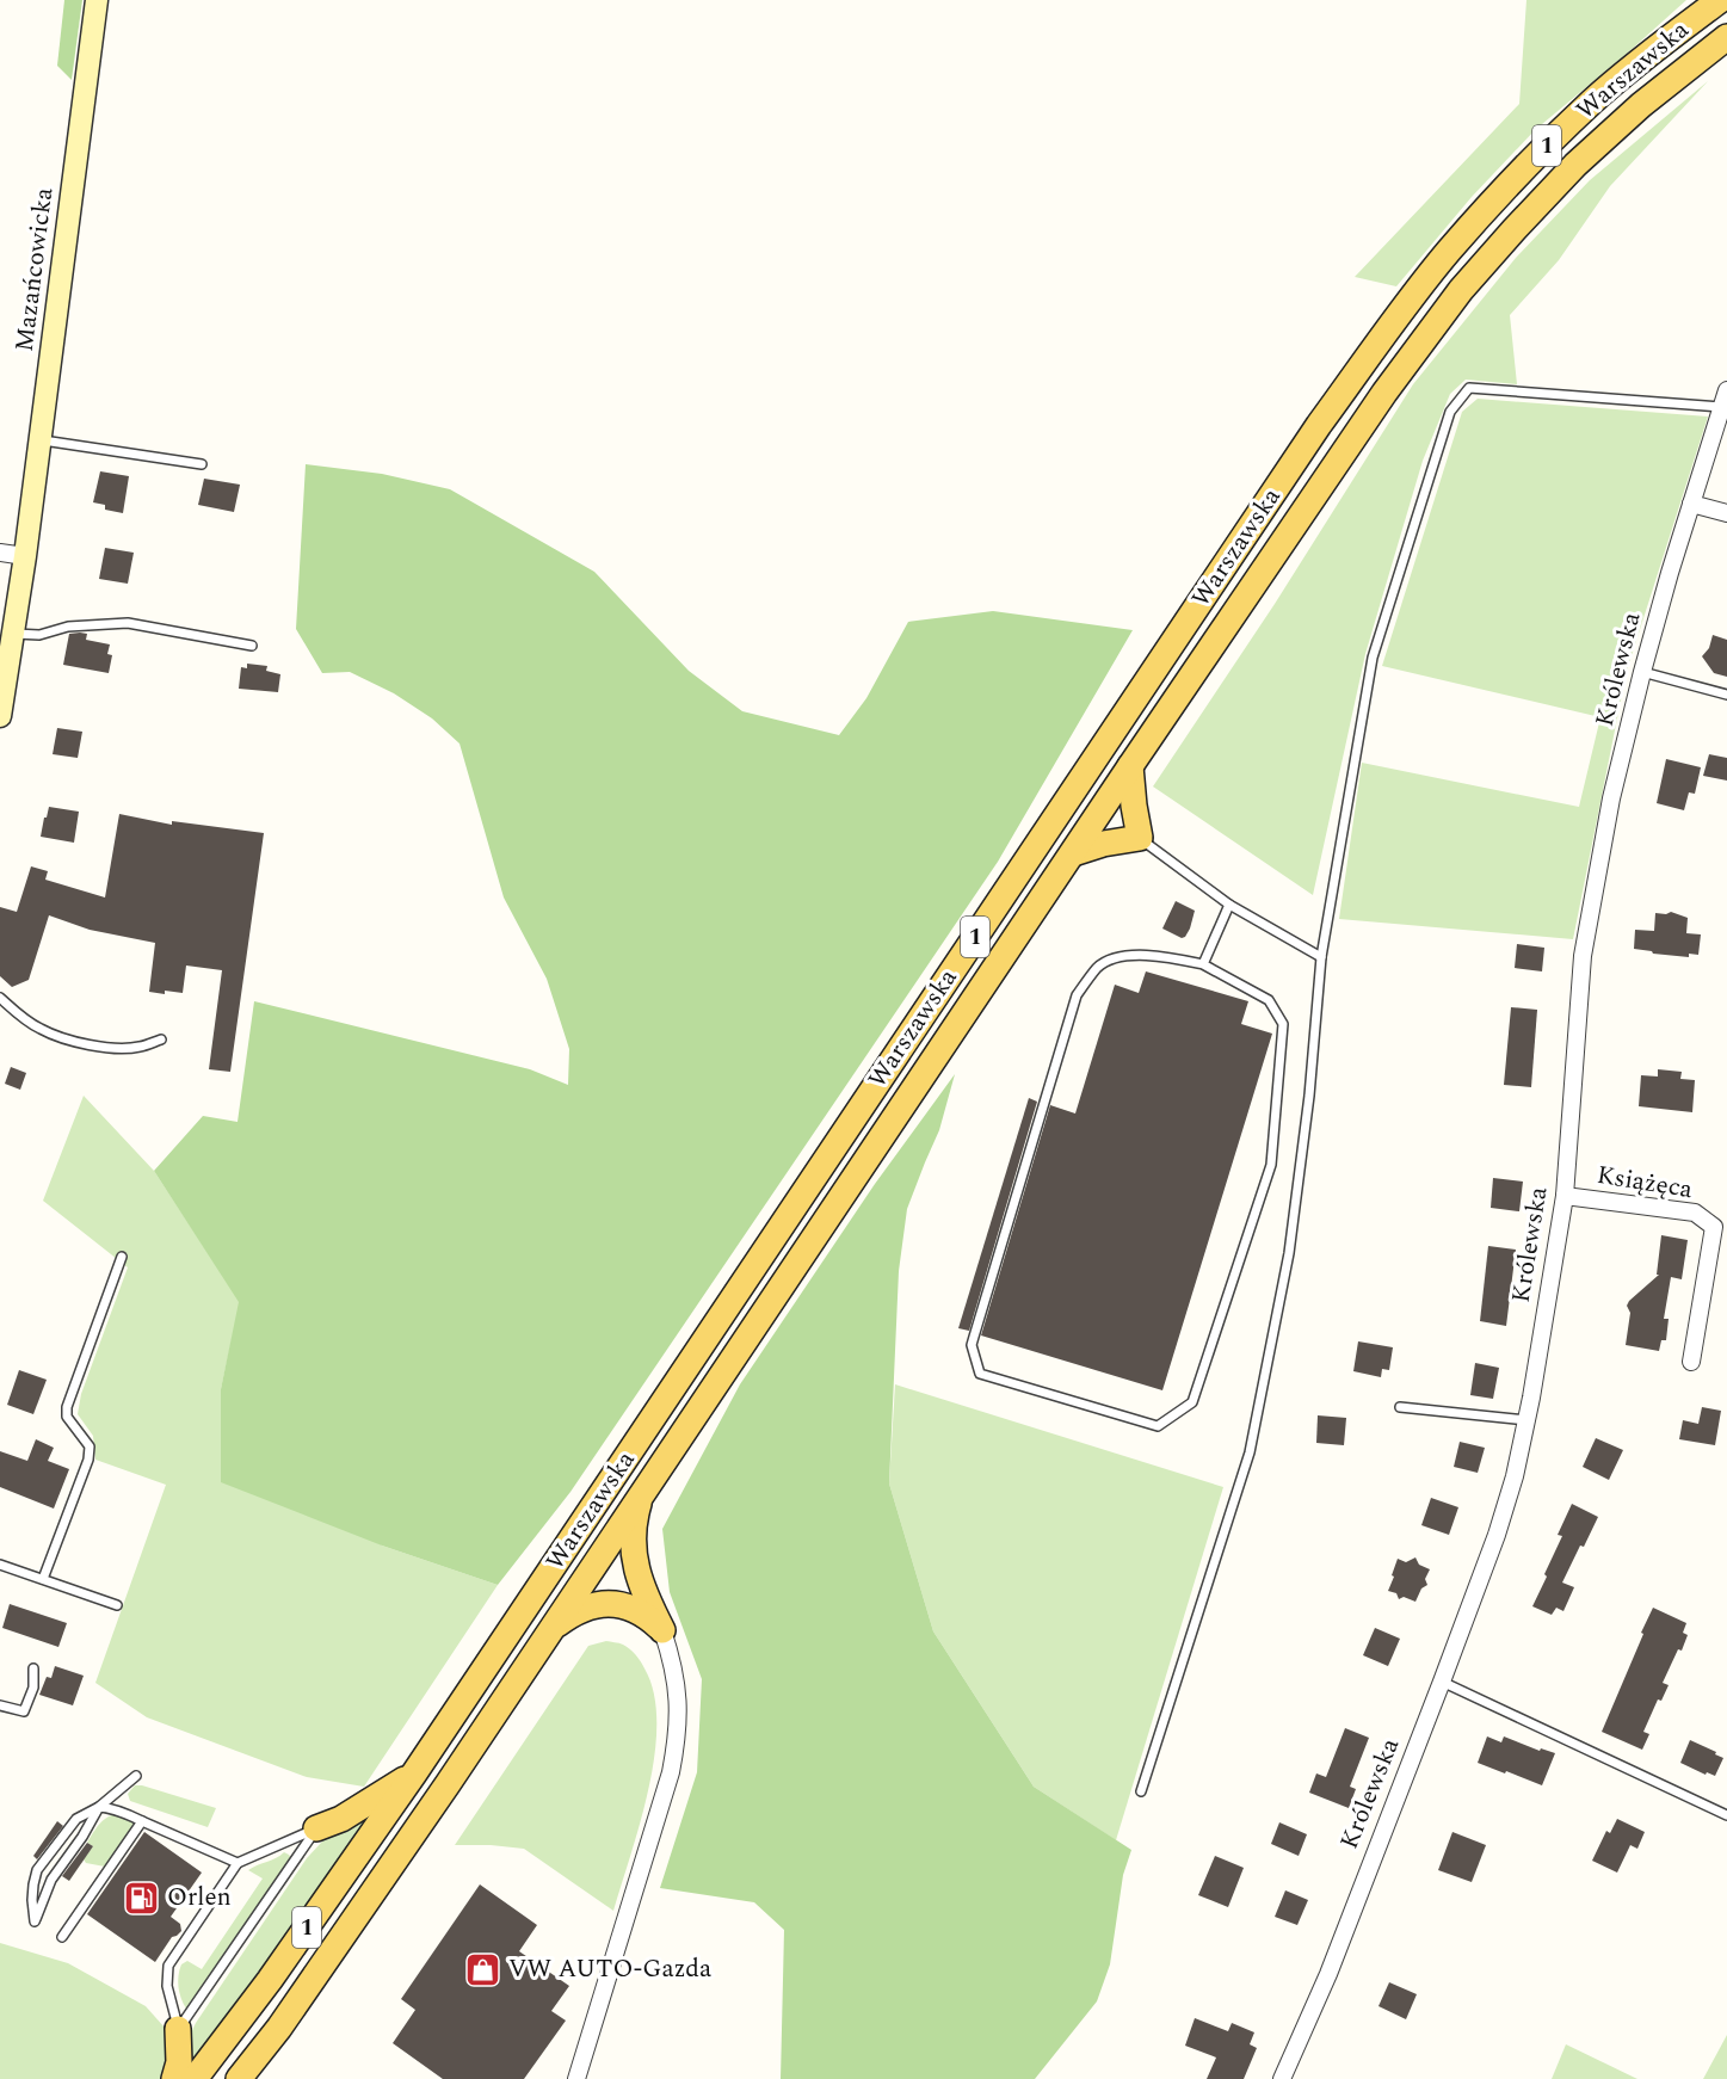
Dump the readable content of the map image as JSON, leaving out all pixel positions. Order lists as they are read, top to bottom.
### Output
{
  "streets": {
    "main road": ["Warszawska", "1"],
    "street": ["Mazańcowicka", "Królewska", "Książęca"]
  },
  "crossings": [
    ["Królewska", "Książęca"]
  ],
  "places": {
    "fuel station": ["Orlen"],
    "shop": ["VW AUTO-Gazda"]
  }
}
